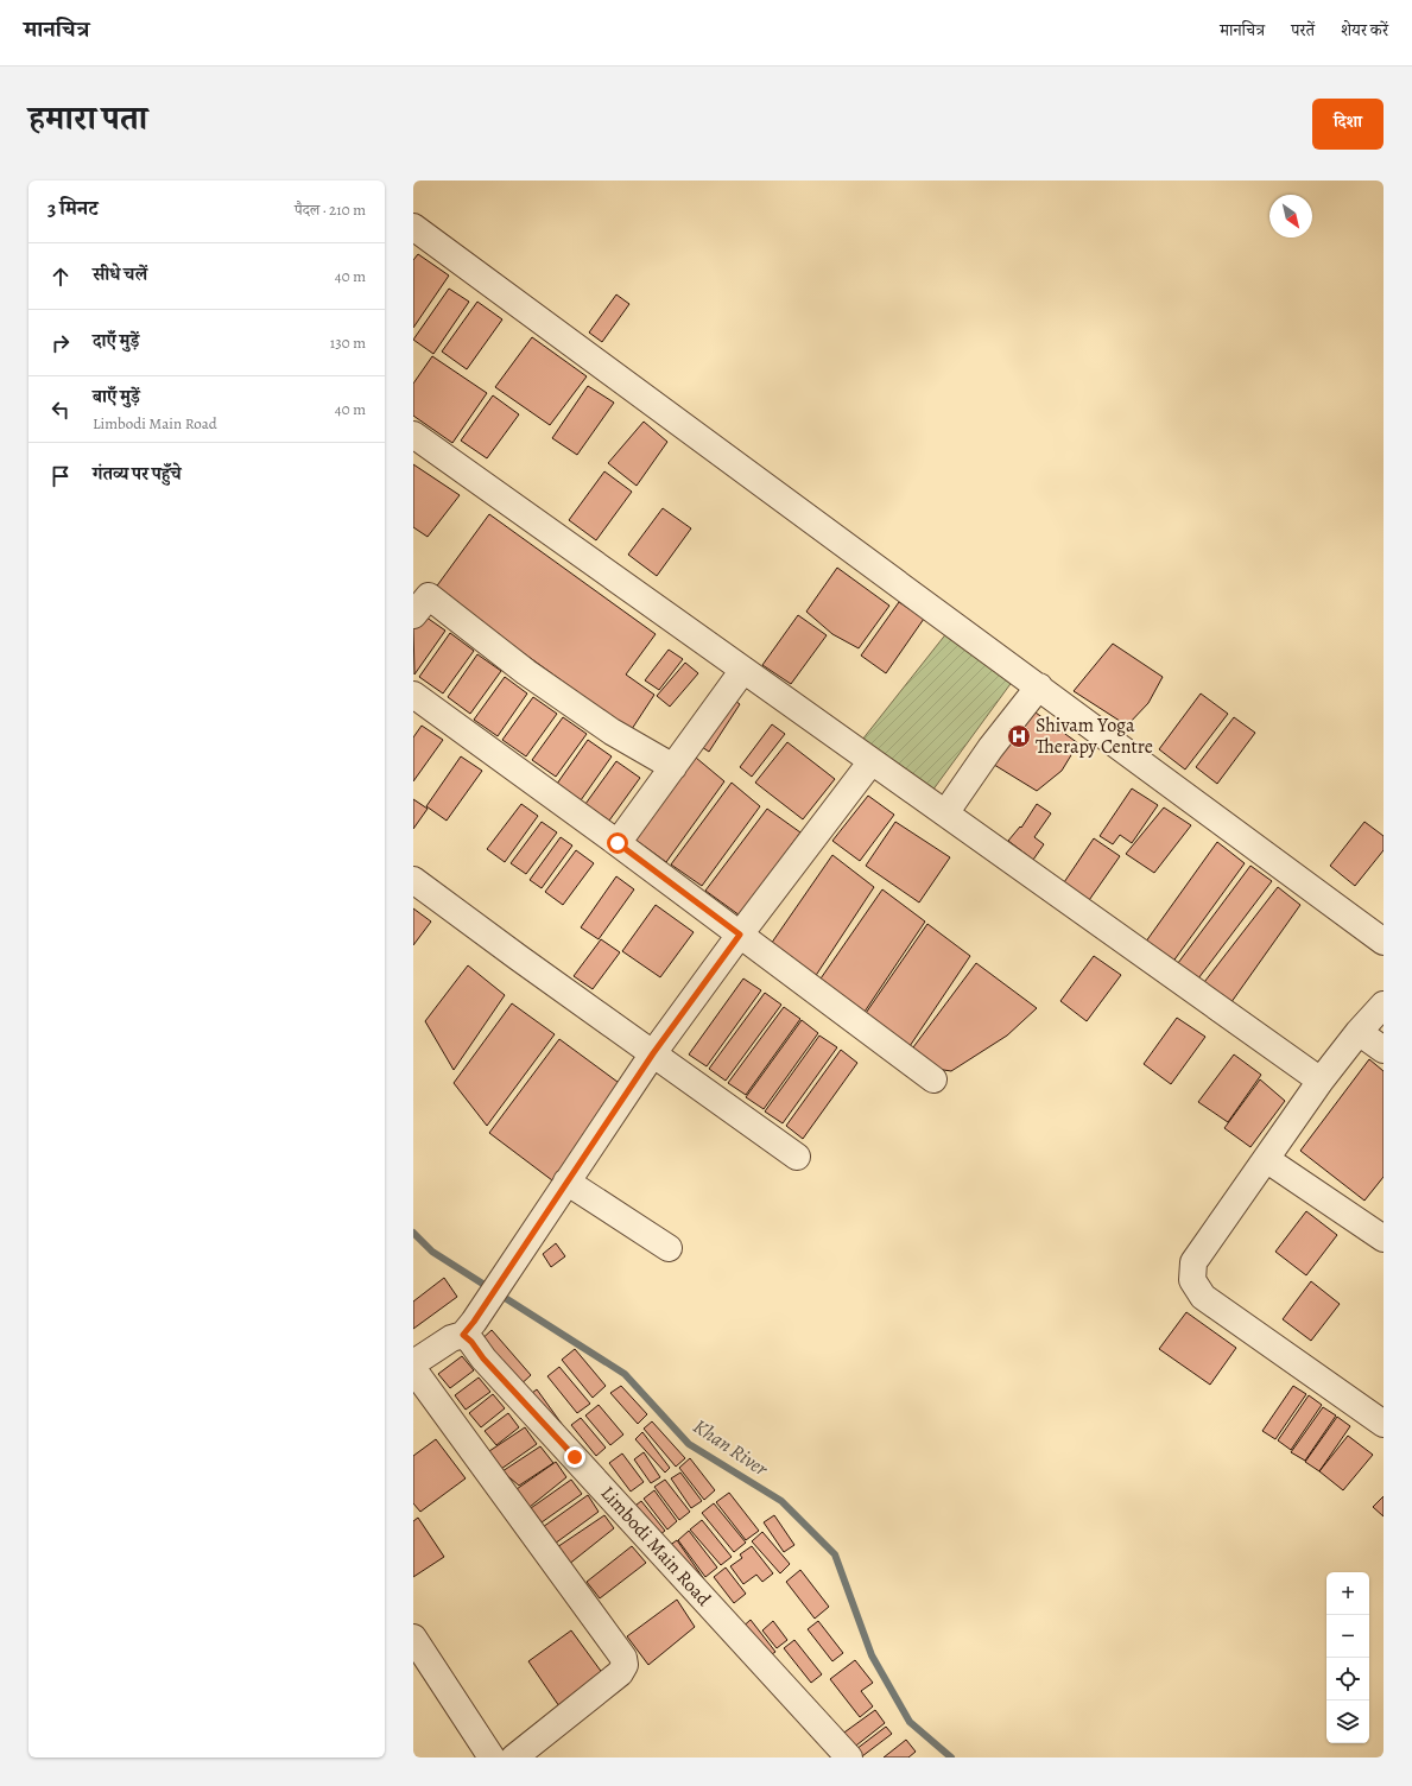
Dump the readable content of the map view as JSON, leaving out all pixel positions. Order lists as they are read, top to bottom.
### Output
{
  "streets": {
    "street": ["Limbodi Main Road"]
  },
  "water": ["Khan River"],
  "places": {
    "hospital": ["Shivam Yoga Therapy Centre"]
  },
  "north": "bottom right",
  "page": {
    "header": "मानचित्र",
    "nav": ["मानचित्र", "परतें", "शेयर करें"],
    "title": "हमारा पता",
    "buttons": "दिशा",
    "heading": ["3 मिनट", "पैदल · 210 m"],
    "list": [
      ["सीधे चलें", "40 m"],
      ["दाएँ मुड़ें", "130 m"],
      ["बाएँ मुड़ें", "Limbodi Main Road", "40 m"],
      "गंतव्य पर पहुँचे"
    ],
    "map_buttons": ["+", "−"]
  }
}
